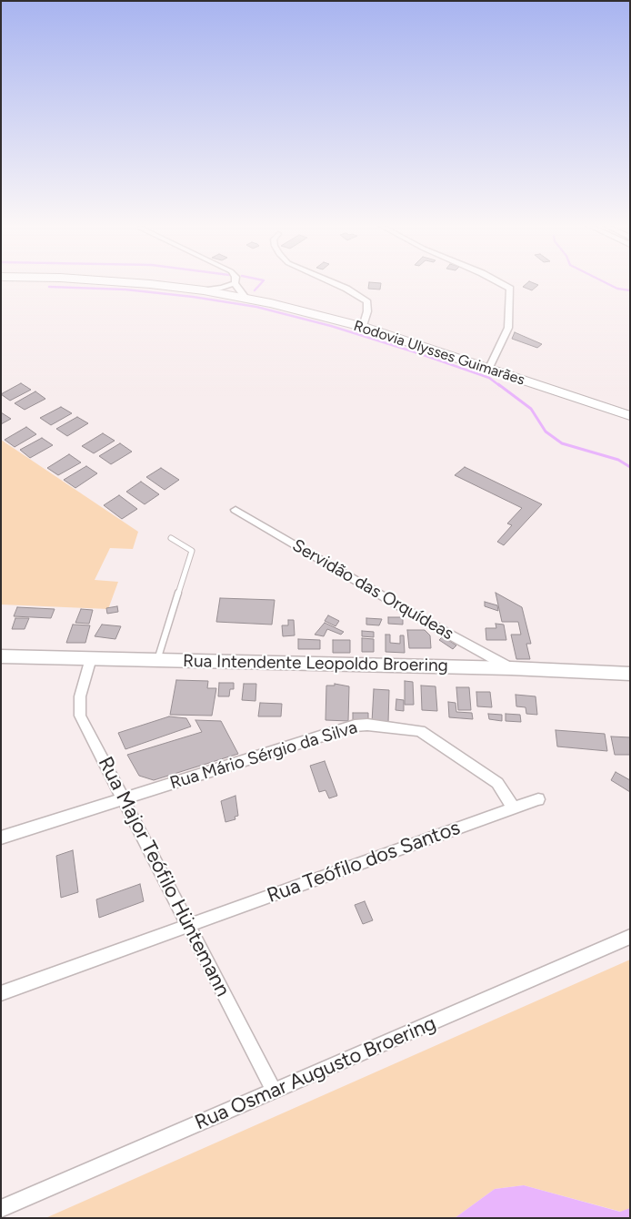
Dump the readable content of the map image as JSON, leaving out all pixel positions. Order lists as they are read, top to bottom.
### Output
{
  "streets": {
    "highway": ["Rodovia Ulysses Guimarães"],
    "main road": ["Rua Intendente Leopoldo Broering"],
    "street": [
      "Servidão das Orquídeas",
      "Rua Mário Sérgio da Silva",
      "Rua Teófilo dos Santos",
      "Rua Major Teófilo Hüntemann",
      "Rua Osmar Augusto Broering"
    ]
  },
  "crossings": [
    ["Servidão das Orquídeas", "Rua Intendente Leopoldo Broering"],
    ["Rua Intendente Leopoldo Broering", "Rua Major Teófilo Hüntemann"],
    ["Rua Mário Sérgio da Silva", "Rua Teófilo dos Santos"],
    ["Rua Mário Sérgio da Silva", "Rua Major Teófilo Hüntemann"],
    ["Rua Teófilo dos Santos", "Rua Major Teófilo Hüntemann"],
    ["Rua Major Teófilo Hüntemann", "Rua Osmar Augusto Broering"]
  ]
}
